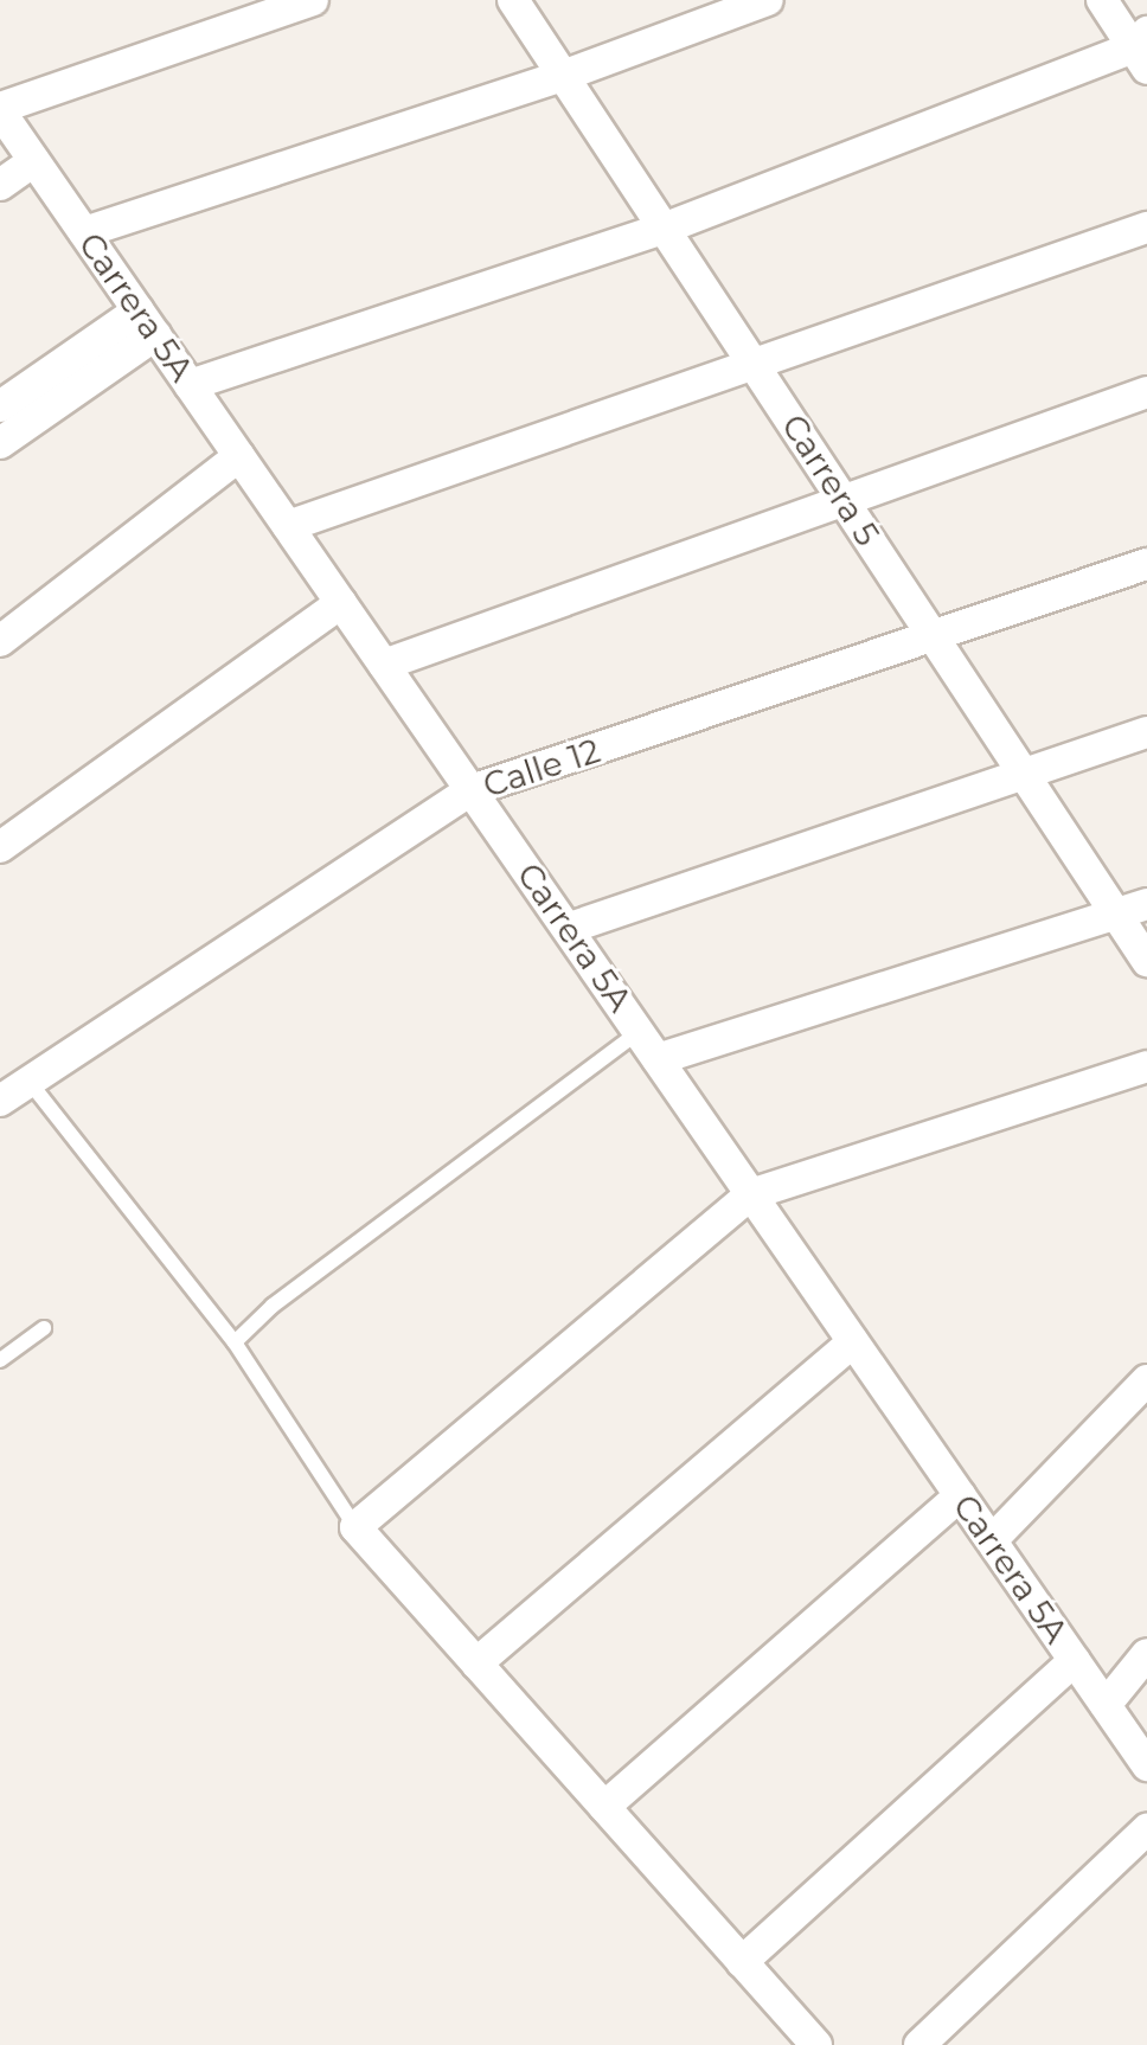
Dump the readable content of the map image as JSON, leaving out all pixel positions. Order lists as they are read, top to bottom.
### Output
{
  "streets": {
    "street": ["Carrera 5A", "Carrera 5", "Calle 12"]
  },
  "crossings": [
    ["Carrera 5A", "Calle 12"],
    ["Carrera 5", "Calle 12"]
  ]
}
